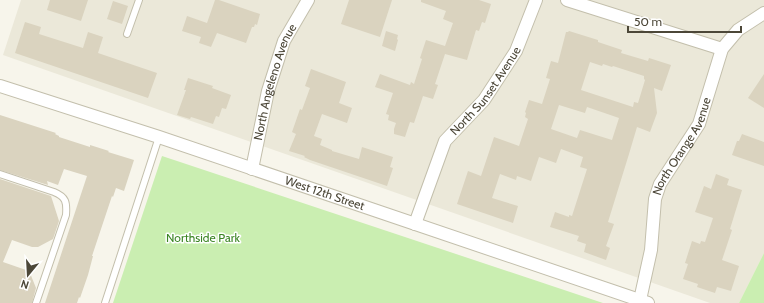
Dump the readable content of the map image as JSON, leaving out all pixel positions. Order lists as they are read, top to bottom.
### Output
{
  "streets": {
    "street": [
      "North Angeleno Avenue",
      "North Sunset Avenue",
      "North Orange Avenue",
      "West 12th Street"
    ]
  },
  "crossings": [
    ["North Angeleno Avenue", "West 12th Street"],
    ["North Sunset Avenue", "West 12th Street"],
    ["North Orange Avenue", "West 12th Street"]
  ],
  "parks": ["Northside Park"],
  "scale_bar": "50 m",
  "north": "bottom"
}
